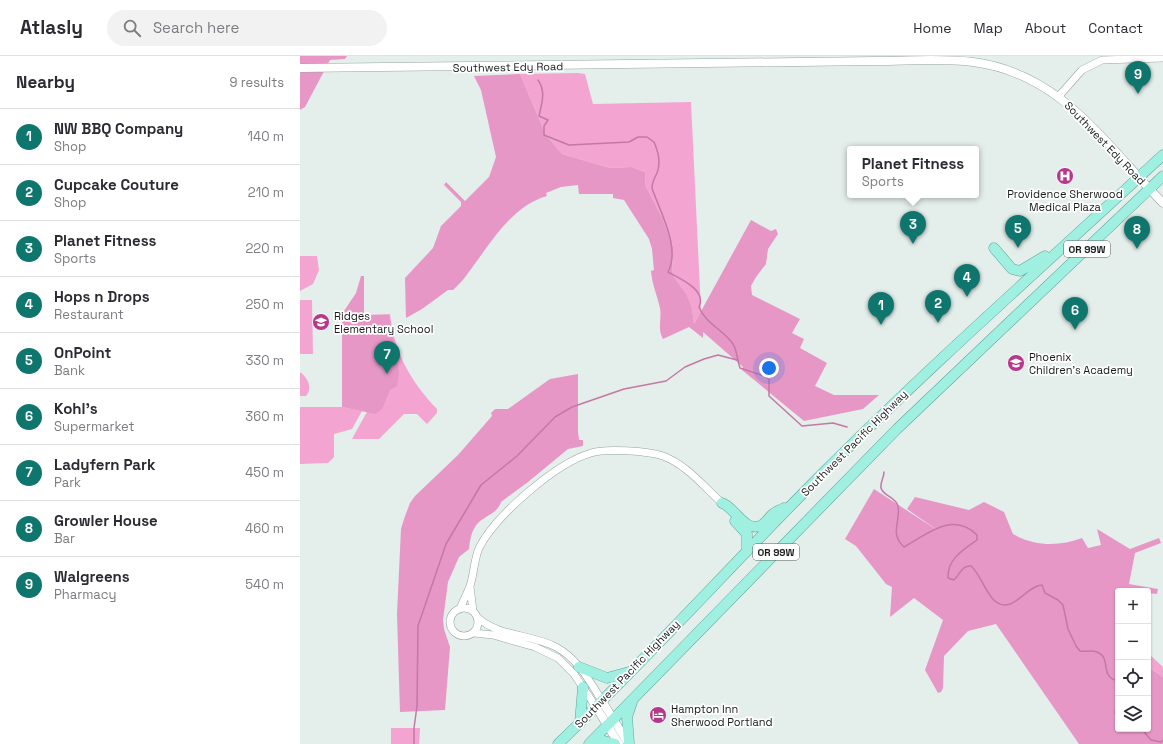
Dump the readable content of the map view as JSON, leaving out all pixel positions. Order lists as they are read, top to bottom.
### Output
{
  "streets": {
    "highway": ["OR 99W", "Southwest Pacific Highway"],
    "main road": ["Southwest Edy Road"]
  },
  "crossings": [
    ["Southwest Edy Road", "Southwest Pacific Highway"]
  ],
  "places": {
    "hospital": ["Providence Sherwood Medical Plaza"],
    "school or university": ["Ridges Elementary School", "Phoenix Children's Academy"],
    "hotel": ["Hampton Inn Sherwood Portland"]
  },
  "page": {
    "header": "Atlasly",
    "search": "Search here",
    "nav": [
      "Home",
      "Map",
      "About",
      "Contact"
    ],
    "heading": ["Nearby", "9 results"],
    "pins": [
      "9",
      "3",
      "5",
      "8",
      "4",
      "2",
      "1",
      "6",
      "7"
    ],
    "list": [
      {
        "mark": "1",
        "name": "NW BBQ Company",
        "note": "Shop",
        "value": "140 m"
      },
      {
        "mark": "2",
        "name": "Cupcake Couture",
        "note": "Shop",
        "value": "210 m"
      },
      {
        "mark": "3",
        "name": "Planet Fitness",
        "note": "Sports",
        "value": "220 m"
      },
      {
        "mark": "4",
        "name": "Hops n Drops",
        "note": "Restaurant",
        "value": "250 m"
      },
      {
        "mark": "5",
        "name": "OnPoint",
        "note": "Bank",
        "value": "330 m"
      },
      {
        "mark": "6",
        "name": "Kohl's",
        "note": "Supermarket",
        "value": "360 m"
      },
      {
        "mark": "7",
        "name": "Ladyfern Park",
        "note": "Park",
        "value": "450 m"
      },
      {
        "mark": "8",
        "name": "Growler House",
        "note": "Bar",
        "value": "460 m"
      },
      {
        "mark": "9",
        "name": "Walgreens",
        "note": "Pharmacy",
        "value": "540 m"
      }
    ],
    "popup": ["Planet Fitness", "Sports"],
    "map_buttons": ["+", "−"]
  }
}
